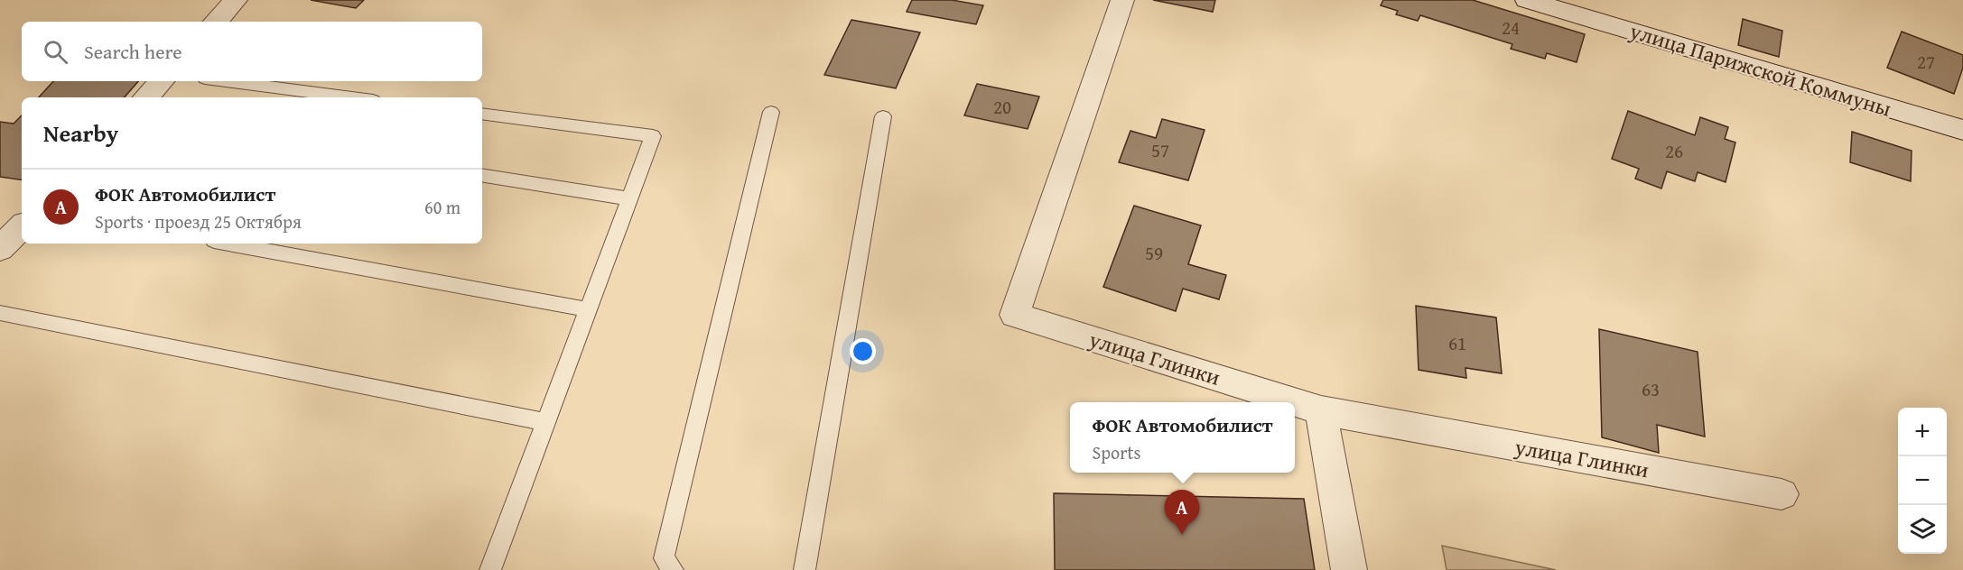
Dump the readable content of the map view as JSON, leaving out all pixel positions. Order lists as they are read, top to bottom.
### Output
{
  "streets": {
    "street": ["улица Парижской Коммуны", "улица Глинки"]
  },
  "house_numbers": [
    "24",
    "27",
    "20",
    "57",
    "26",
    "59",
    "61",
    "63"
  ],
  "page": {
    "search": "Search here",
    "heading": "Nearby",
    "list": [
      {
        "mark": "A",
        "name": "ФОК Автомобилист",
        "note": "Sports · проезд 25 Октября",
        "value": "60 m"
      }
    ],
    "popup": ["ФОК Автомобилист", "Sports"],
    "map_buttons": ["+", "−"],
    "pins": "A"
  }
}
